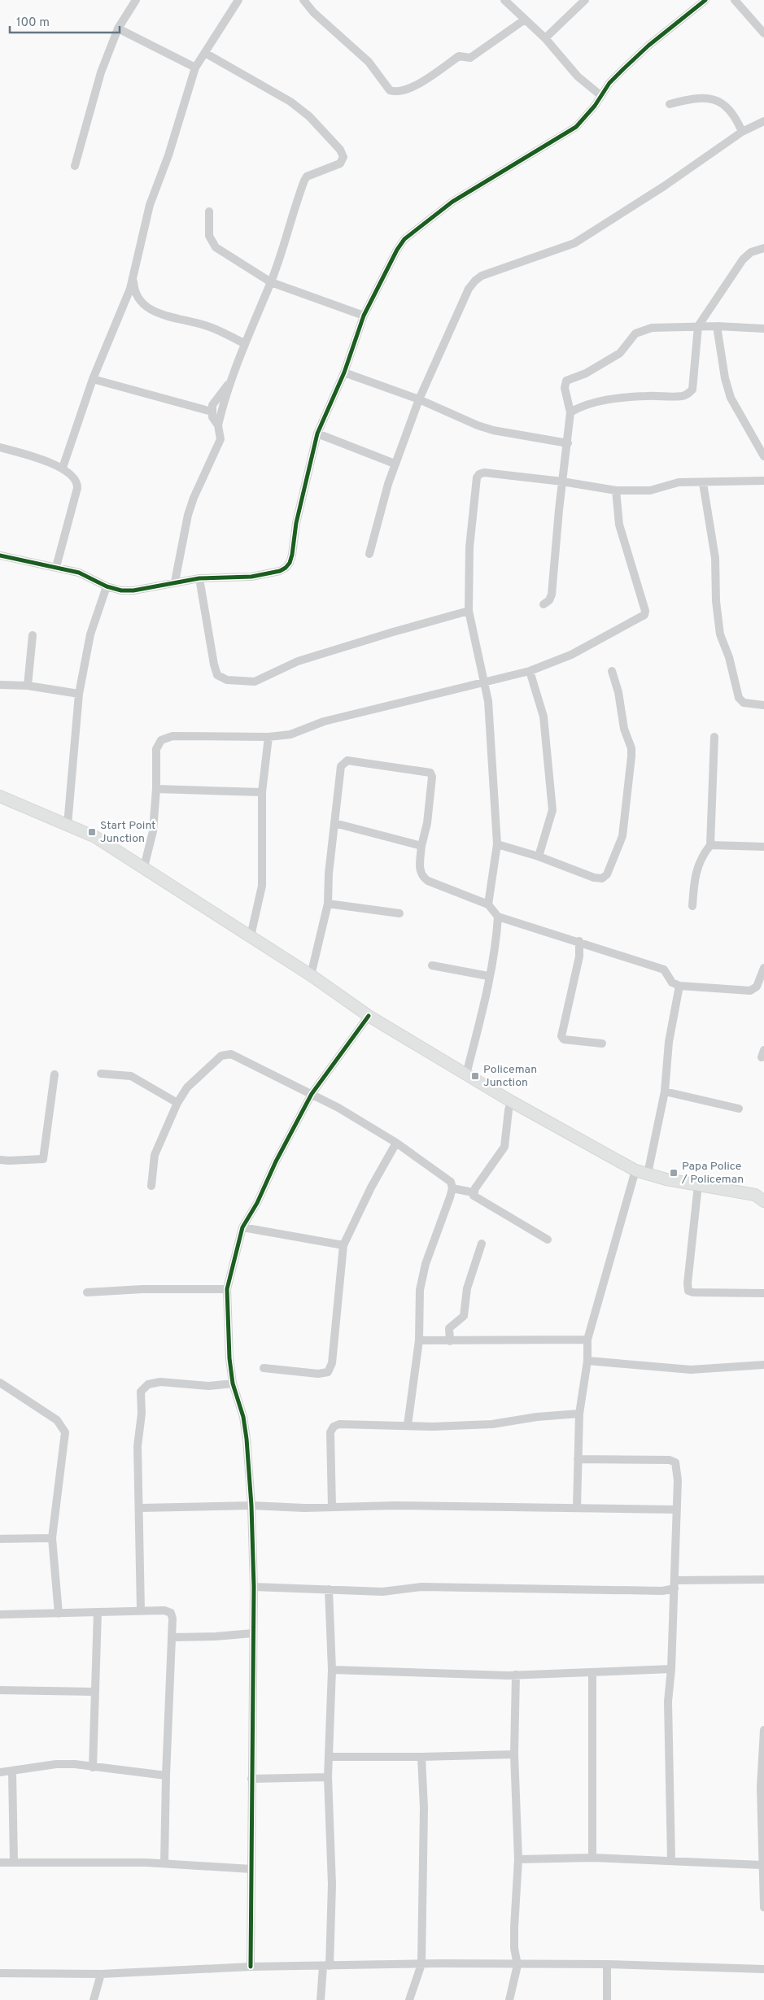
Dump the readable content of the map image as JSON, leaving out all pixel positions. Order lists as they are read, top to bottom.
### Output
{
  "places": {
    "transit": ["Start Point Junction", "Policeman Junction", "Papa Police / Policeman"]
  },
  "scale_bar": "100 m"
}
